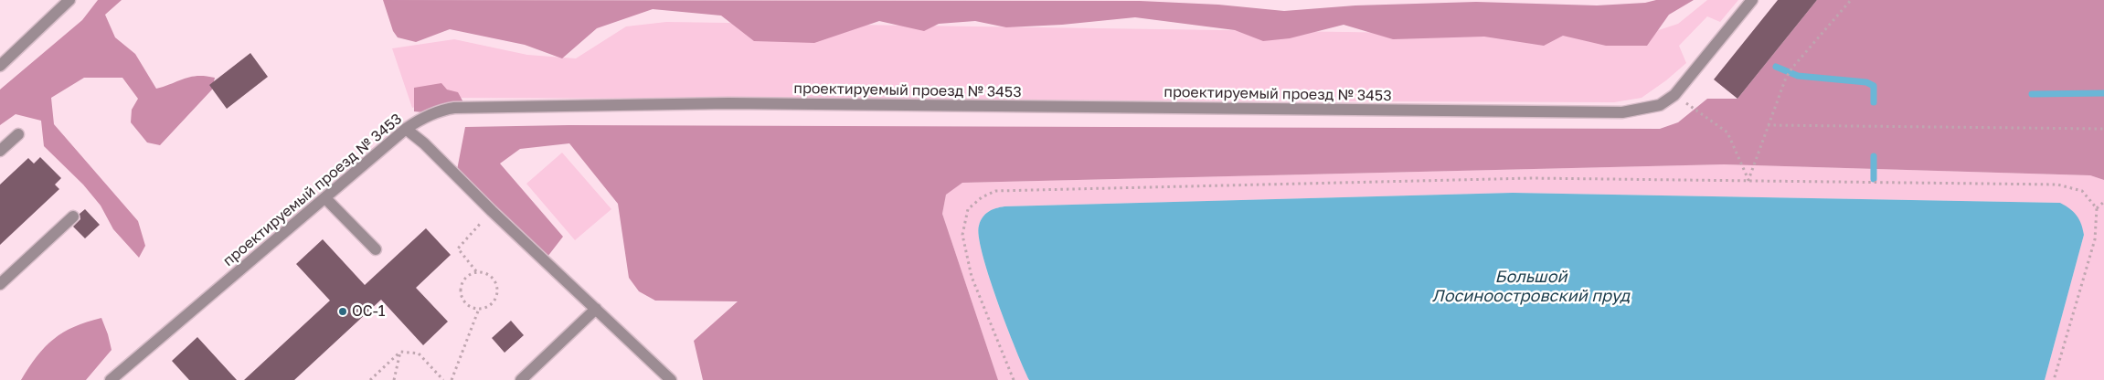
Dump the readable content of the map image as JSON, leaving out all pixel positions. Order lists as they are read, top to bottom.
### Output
{
  "streets": {
    "street": ["проектируемый проезд № 3453"]
  },
  "water": ["Большой Лосиноостровский пруд"],
  "places": ["ОС-1"]
}
